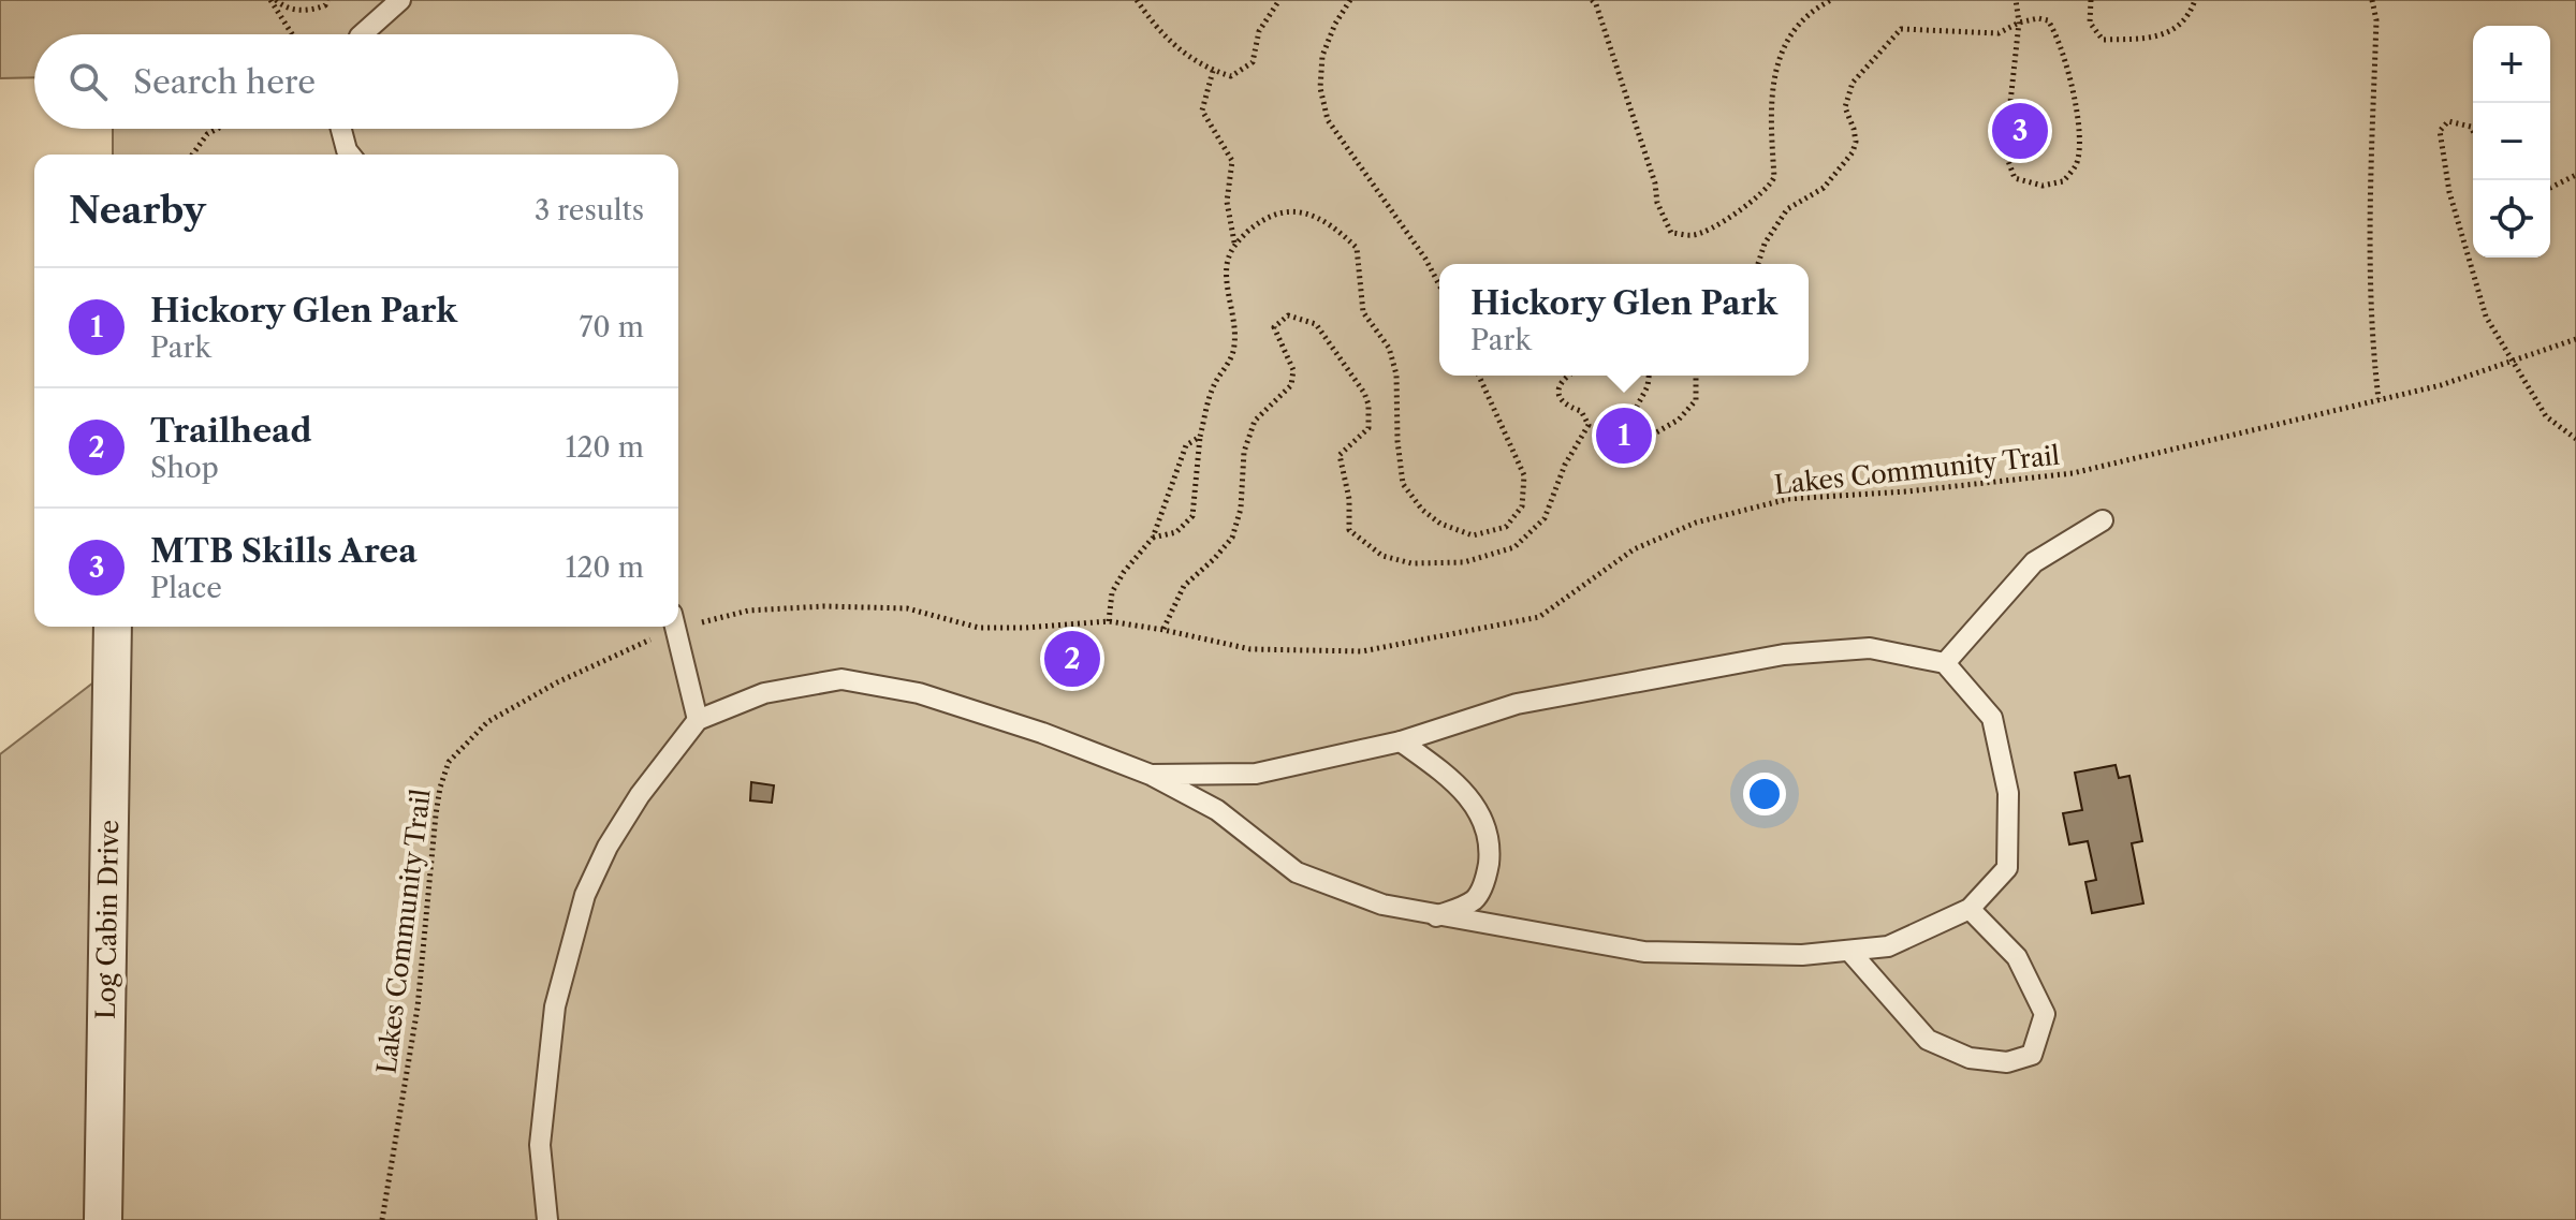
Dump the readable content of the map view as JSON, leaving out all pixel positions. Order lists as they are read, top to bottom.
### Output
{
  "streets": {
    "street": ["Log Cabin Drive"],
    "path": ["Lakes Community Trail"]
  },
  "page": {
    "map_buttons": ["+", "−"],
    "search": "Search here",
    "pins": ["3", "1", "2"],
    "heading": ["Nearby", "3 results"],
    "popup": ["Hickory Glen Park", "Park"],
    "list": [
      {
        "mark": "1",
        "name": "Hickory Glen Park",
        "note": "Park",
        "value": "70 m"
      },
      {
        "mark": "2",
        "name": "Trailhead",
        "note": "Shop",
        "value": "120 m"
      },
      {
        "mark": "3",
        "name": "MTB Skills Area",
        "note": "Place",
        "value": "120 m"
      }
    ]
  }
}
